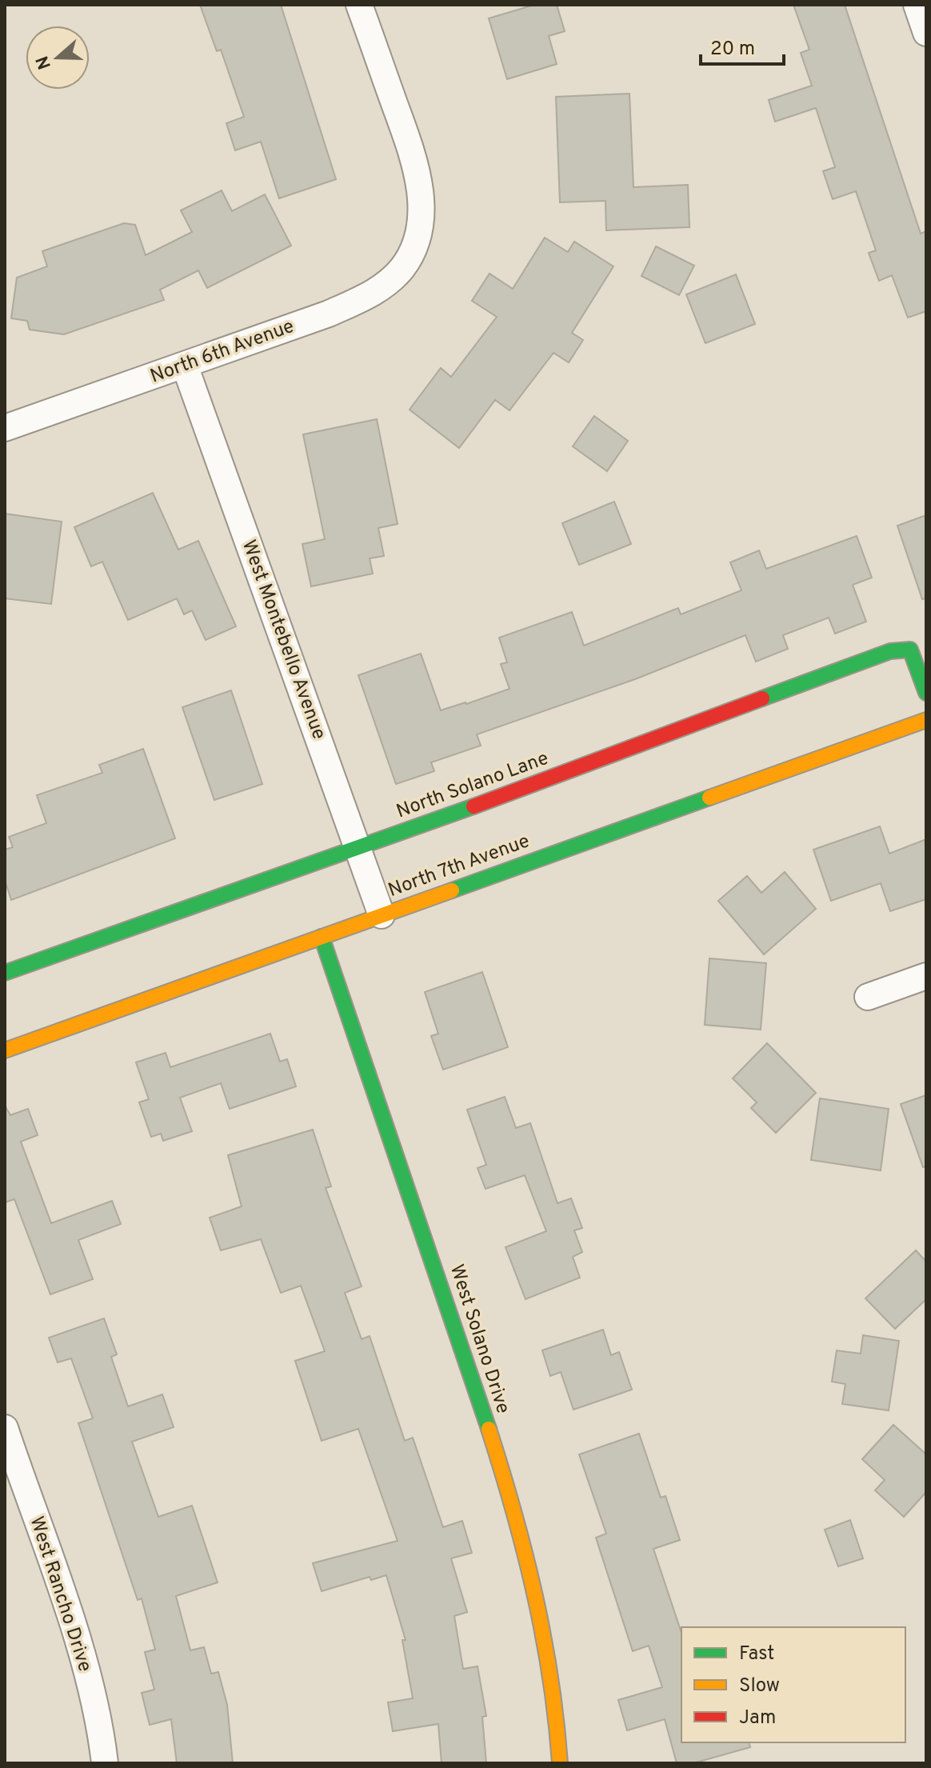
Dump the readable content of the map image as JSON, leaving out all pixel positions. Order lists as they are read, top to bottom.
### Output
{
  "streets": {
    "street": [
      "North 6th Avenue",
      "West Montebello Avenue",
      "North Solano Lane",
      "North 7th Avenue",
      "West Solano Drive",
      "West Rancho Drive"
    ]
  },
  "crossings": [
    ["North 6th Avenue", "West Montebello Avenue"],
    ["West Montebello Avenue", "North Solano Lane"],
    ["West Montebello Avenue", "North 7th Avenue"],
    ["North 7th Avenue", "West Solano Drive"]
  ],
  "legend": ["Fast", "Slow", "Jam"],
  "scale_bar": "20 m",
  "north": "left"
}
